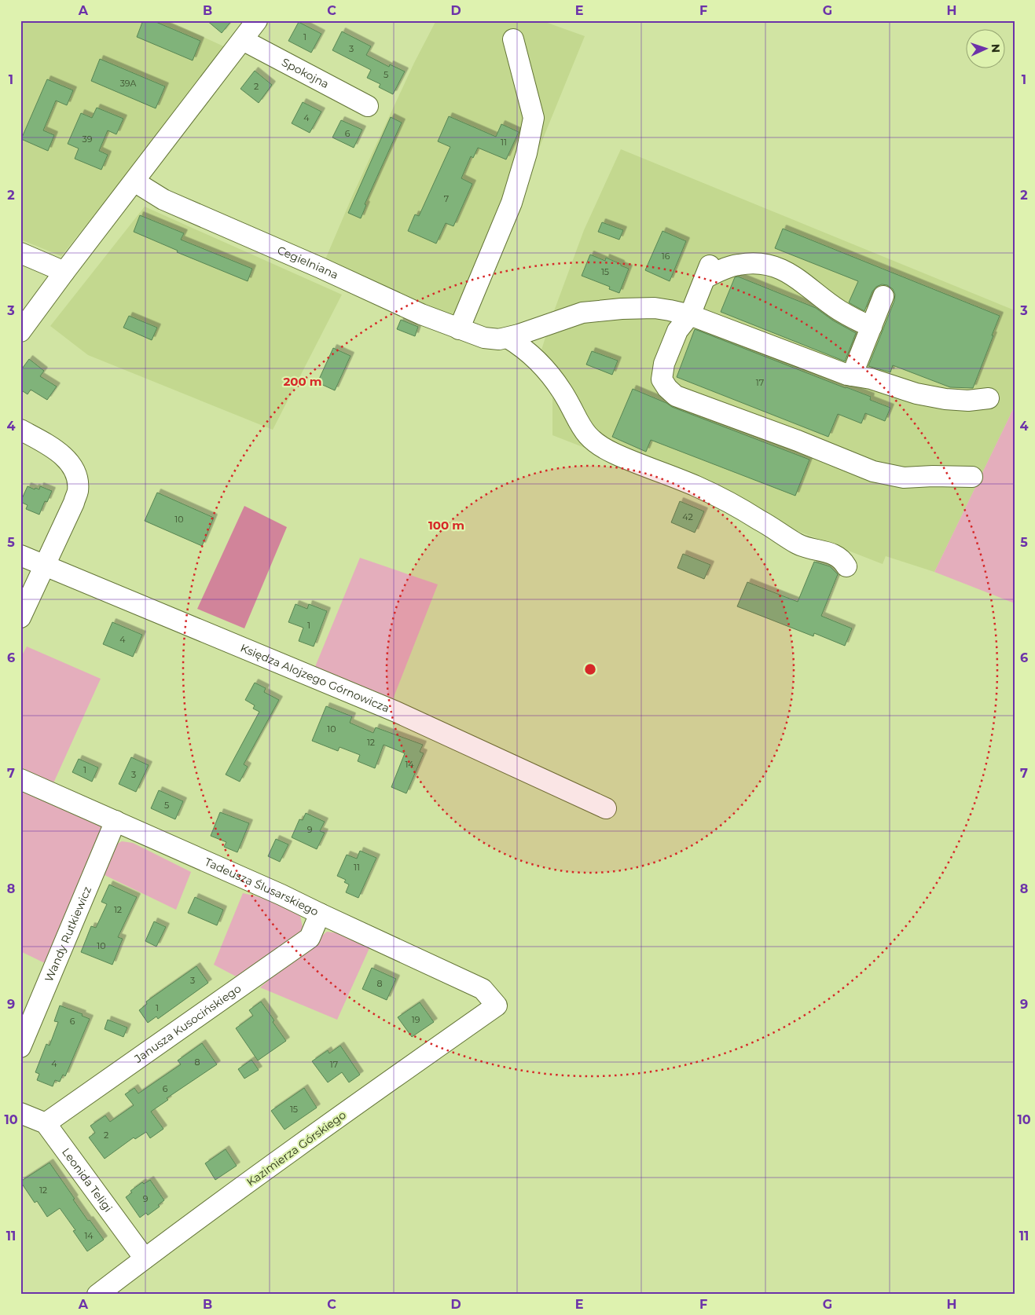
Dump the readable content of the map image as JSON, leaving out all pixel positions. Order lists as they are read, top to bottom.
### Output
{
  "streets": {
    "street": [
      "Spokojna",
      "Cegielniana",
      "Księdza Alojzego Górnowicza",
      "Tadeusza Ślusarskiego",
      "Wandy Rutkiewicz",
      "Janusza Kusocińskiego",
      "Kazimierza Górskiego",
      "Leonida Teligi"
    ]
  },
  "crossings": [
    ["Tadeusza Ślusarskiego", "Wandy Rutkiewicz"],
    ["Tadeusza Ślusarskiego", "Janusza Kusocińskiego"],
    ["Tadeusza Ślusarskiego", "Kazimierza Górskiego"],
    ["Janusza Kusocińskiego", "Leonida Teligi"],
    ["Kazimierza Górskiego", "Leonida Teligi"]
  ],
  "house_numbers": [
    "1",
    "3",
    "5",
    "39A",
    "2",
    "4",
    "6",
    "39",
    "11",
    "7",
    "16",
    "15",
    "17",
    "42",
    "10",
    "1",
    "4",
    "10",
    "12",
    "14",
    "1",
    "3",
    "5",
    "9",
    "11",
    "12",
    "10",
    "3",
    "8",
    "1",
    "19",
    "6",
    "8",
    "4",
    "17",
    "6",
    "15",
    "2",
    "12",
    "9",
    "14"
  ],
  "north": "right",
  "grid": {
    "columns": [
      "A",
      "B",
      "C",
      "D",
      "E",
      "F",
      "G",
      "H"
    ],
    "rows": [
      "1",
      "2",
      "3",
      "4",
      "5",
      "6",
      "7",
      "8",
      "9",
      "10",
      "11"
    ]
  },
  "rings": ["200 m", "100 m"]
}
